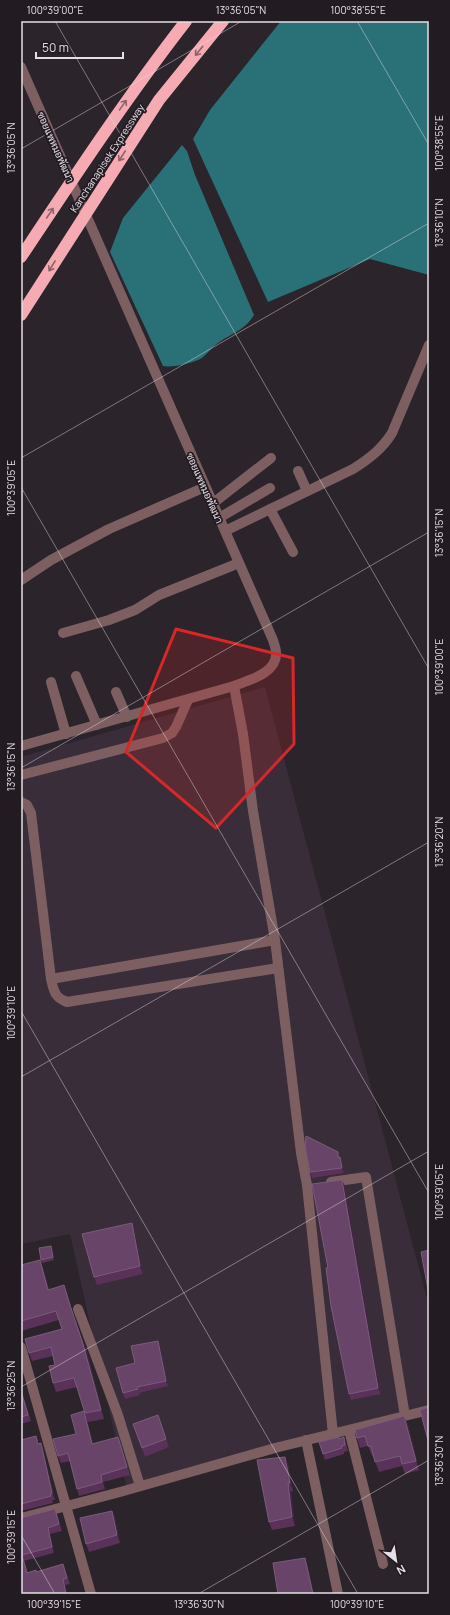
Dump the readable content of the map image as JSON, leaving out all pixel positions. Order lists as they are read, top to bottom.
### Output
{
  "streets": {
    "highway": ["Kanchanapisek Expressway"],
    "street": ["ซอยแพหมอพัฒนา"]
  },
  "scale_bar": "50 m",
  "north": "bottom right",
  "coordinates": [
    "100°39'00\"E",
    "13°36'05\"N",
    "100°38'55\"E",
    "13°36'10\"N",
    "100°39'05\"E",
    "13°36'15\"N",
    "13°36'20\"N",
    "100°39'10\"E",
    "13°36'25\"N",
    "13°36'30\"N",
    "100°39'15\"E"
  ]
}
